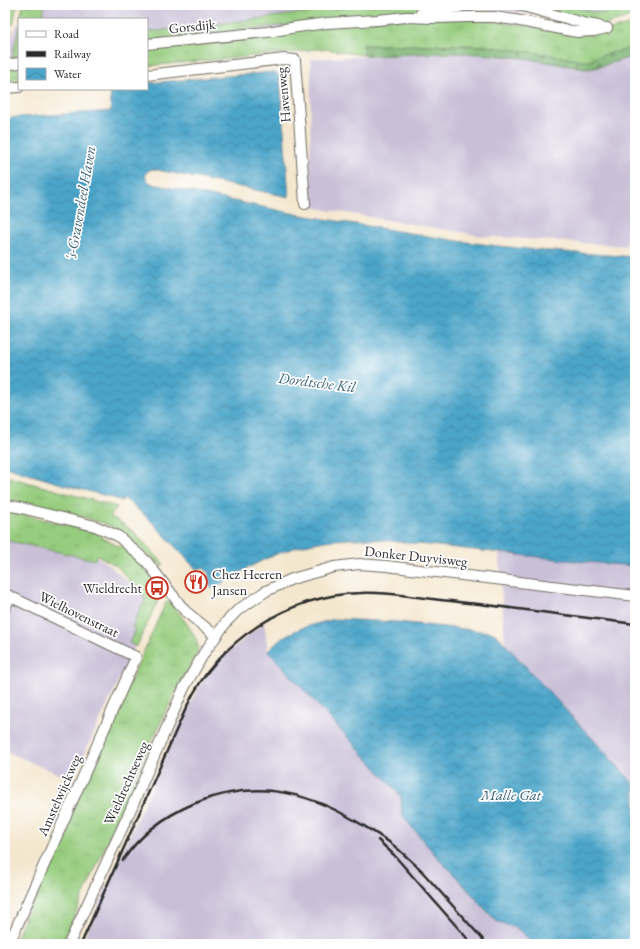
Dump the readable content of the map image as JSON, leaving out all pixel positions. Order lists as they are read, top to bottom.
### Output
{
  "streets": {
    "street": [
      "Gorsdijk",
      "Havenweg",
      "Donker Duyvisweg",
      "Wielhovenstraat",
      "Wieldrechtseweg",
      "Amstelwijckweg"
    ]
  },
  "crossings": [
    ["Donker Duyvisweg", "Wieldrechtseweg"],
    ["Wielhovenstraat", "Amstelwijckweg"]
  ],
  "water": ["'s-Gravendeel Haven", "Dordtsche Kil", "Malle Gat"],
  "places": {
    "restaurant": ["Chez Heeren Jansen"],
    "bus stop": ["Wieldrecht"]
  },
  "legend": ["Road", "Railway", "Water"]
}
